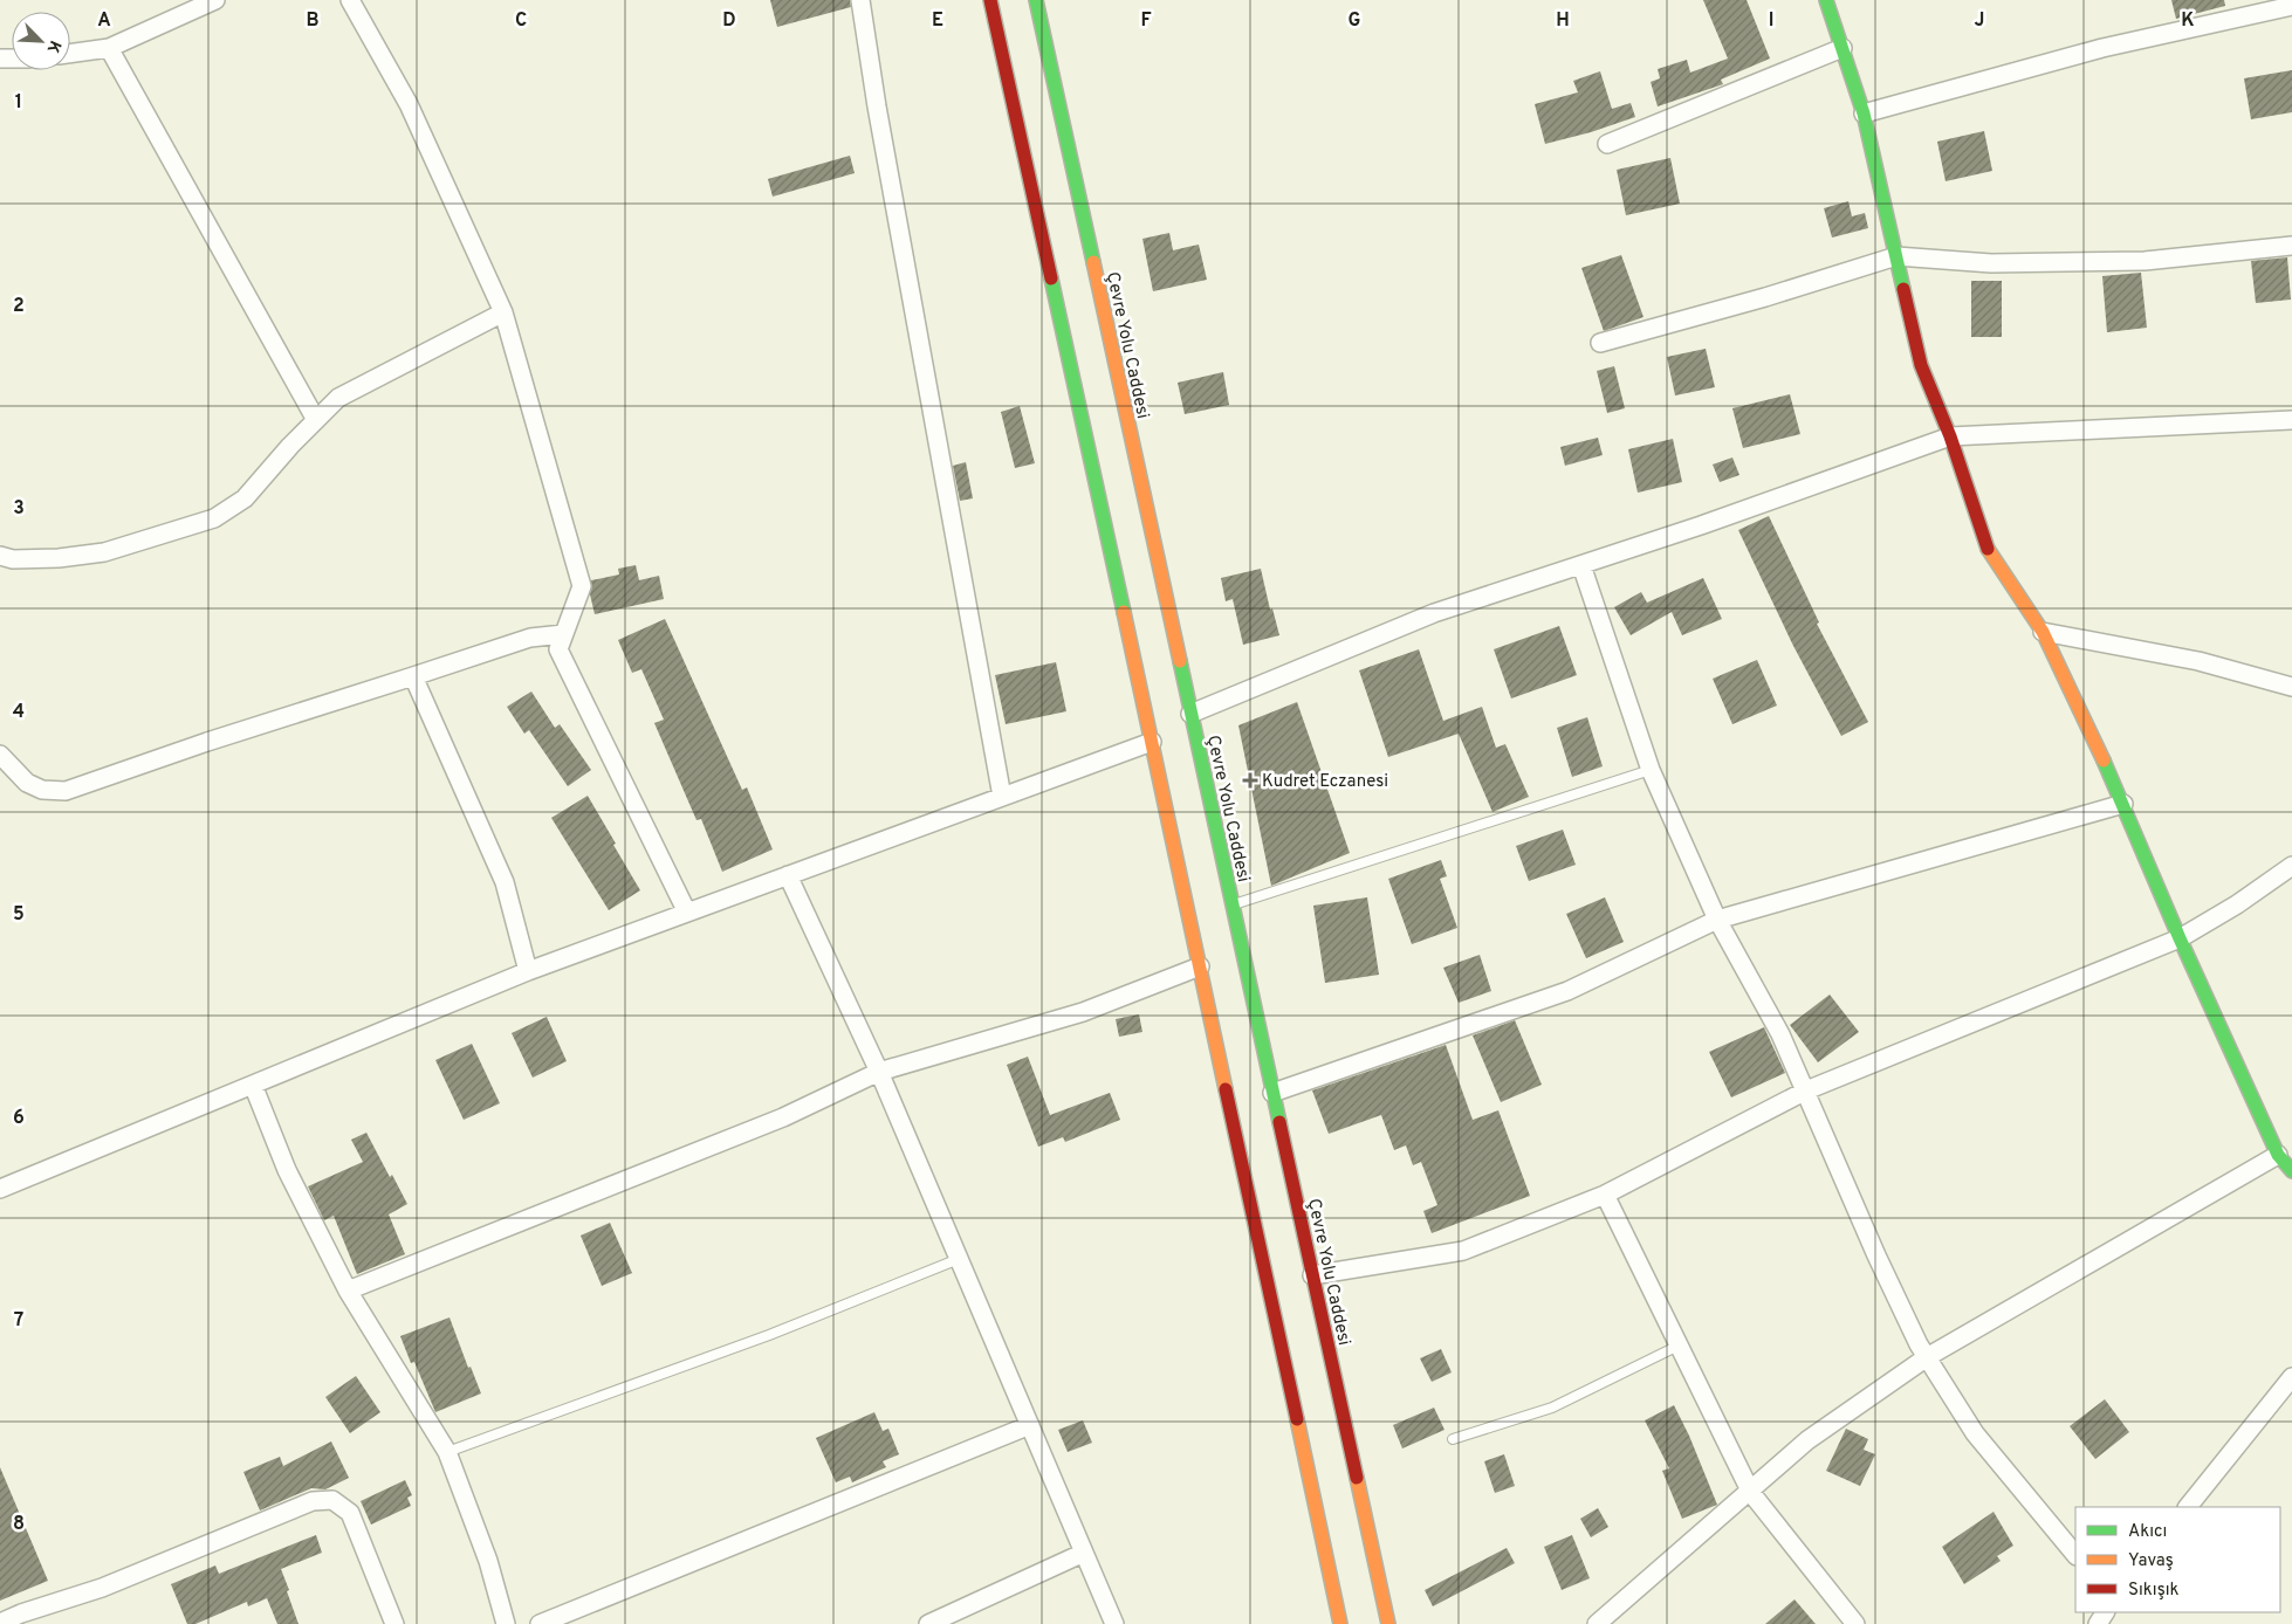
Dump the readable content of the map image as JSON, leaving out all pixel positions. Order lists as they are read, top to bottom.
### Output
{
  "streets": {
    "main road": ["Çevre Yolu Caddesi"]
  },
  "places": {
    "health": ["Kudret Eczanesi"]
  },
  "legend": ["Akıcı", "Yavaş", "Sıkışık"],
  "north": "bottom right",
  "grid": {
    "columns": [
      "A",
      "B",
      "C",
      "D",
      "E",
      "F",
      "G",
      "H",
      "I",
      "J",
      "K"
    ],
    "rows": [
      "1",
      "2",
      "3",
      "4",
      "5",
      "6",
      "7",
      "8"
    ]
  }
}
